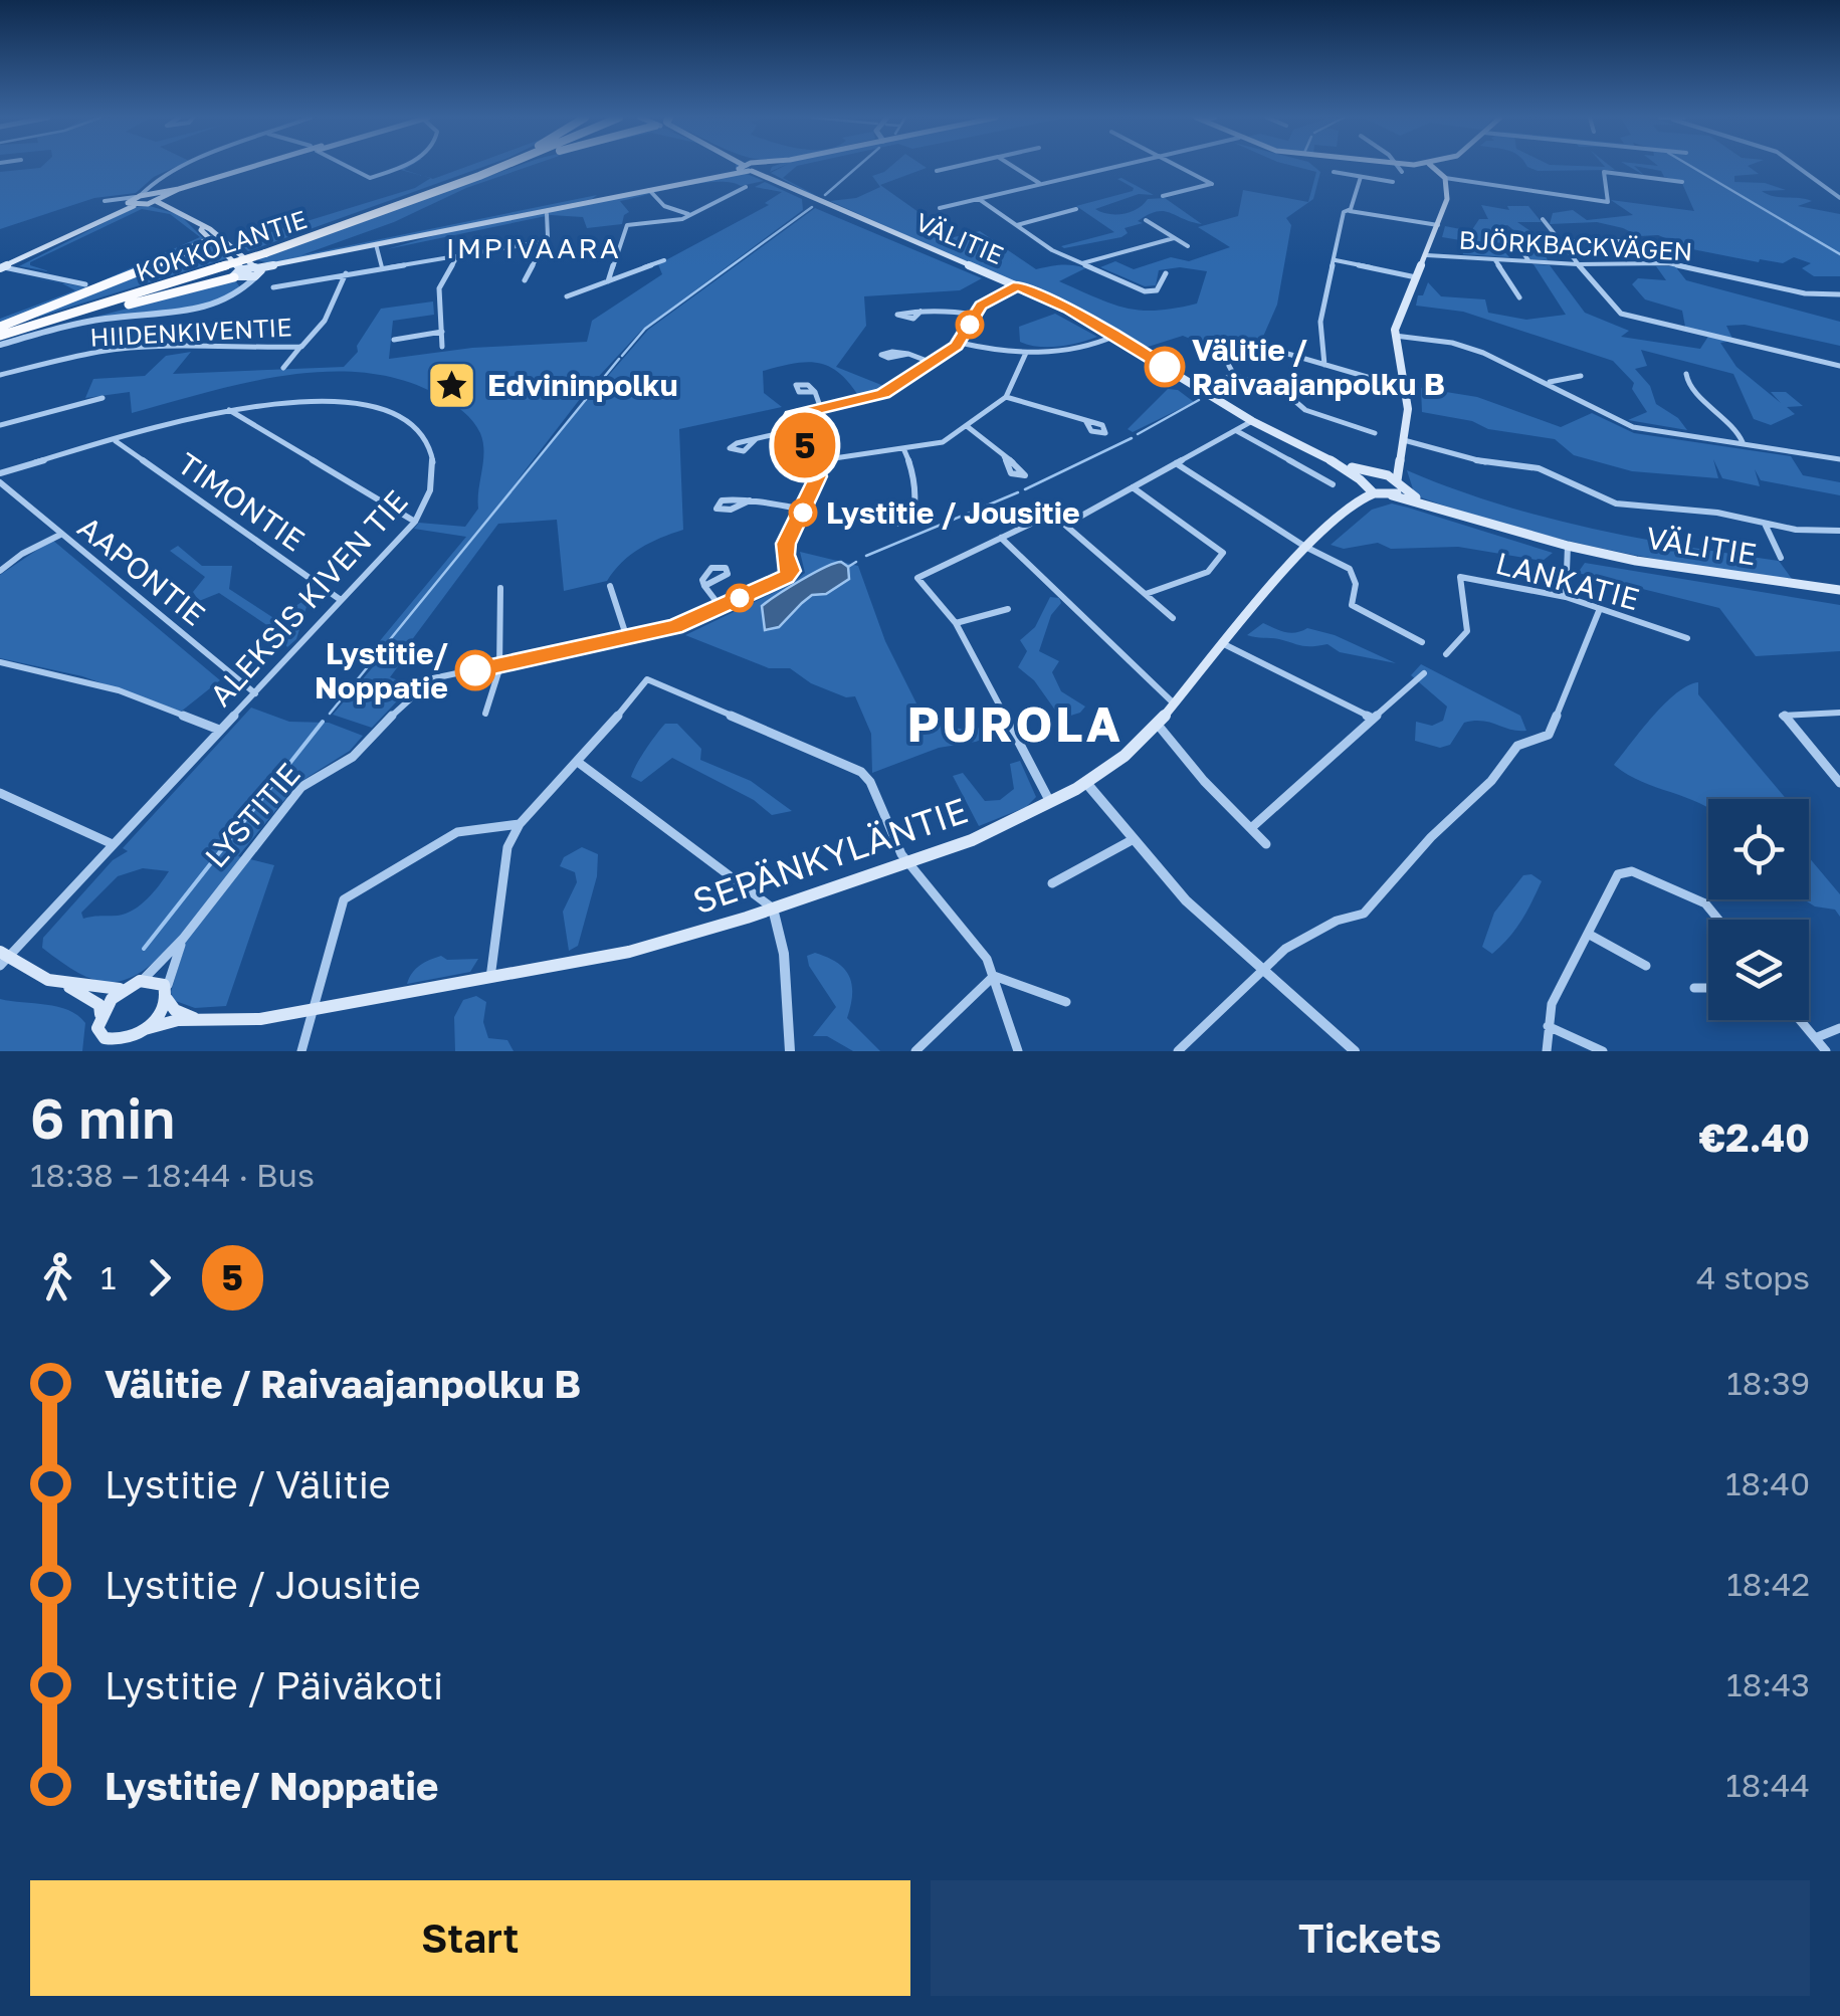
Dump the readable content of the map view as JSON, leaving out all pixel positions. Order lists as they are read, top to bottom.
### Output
{
  "streets": {
    "highway": ["KOKKOLANTIE"],
    "main road": ["VÄLITIE", "SEPÄNKYLÄNTIE"],
    "street": [
      "BJÖRKBACKVÄGEN",
      "HIIDENKIVENTIE",
      "TIMONTIE",
      "AAPONTIE",
      "LANKATIE",
      "ALEKSIS KIVEN TIE",
      "LYSTITIE"
    ]
  },
  "crossings": [
    ["VÄLITIE", "SEPÄNKYLÄNTIE"],
    ["TIMONTIE", "ALEKSIS KIVEN TIE"],
    ["AAPONTIE", "ALEKSIS KIVEN TIE"]
  ],
  "districts": ["IMPIVAARA", "PUROLA"],
  "places": {
    "other": ["Välitie / Raivaajanpolku B", "Lystitie / Jousitie", "Lystitie/ Noppatie"],
    "place": ["Edvininpolku"]
  },
  "lines": ["bus line 5"],
  "page": {
    "on_map": "5",
    "heading": ["6 min", "18:38 – 18:44 · Bus", "€2.40"],
    "legs": ["1", "5", "4 stops"],
    "list": [
      {
        "name": "Välitie / Raivaajanpolku B",
        "value": "18:39"
      },
      {
        "name": "Lystitie / Välitie",
        "value": "18:40"
      },
      {
        "name": "Lystitie / Jousitie",
        "value": "18:42"
      },
      {
        "name": "Lystitie / Päiväkoti",
        "value": "18:43"
      },
      {
        "name": "Lystitie/ Noppatie",
        "value": "18:44"
      }
    ],
    "buttons": ["Start", "Tickets"]
  }
}
